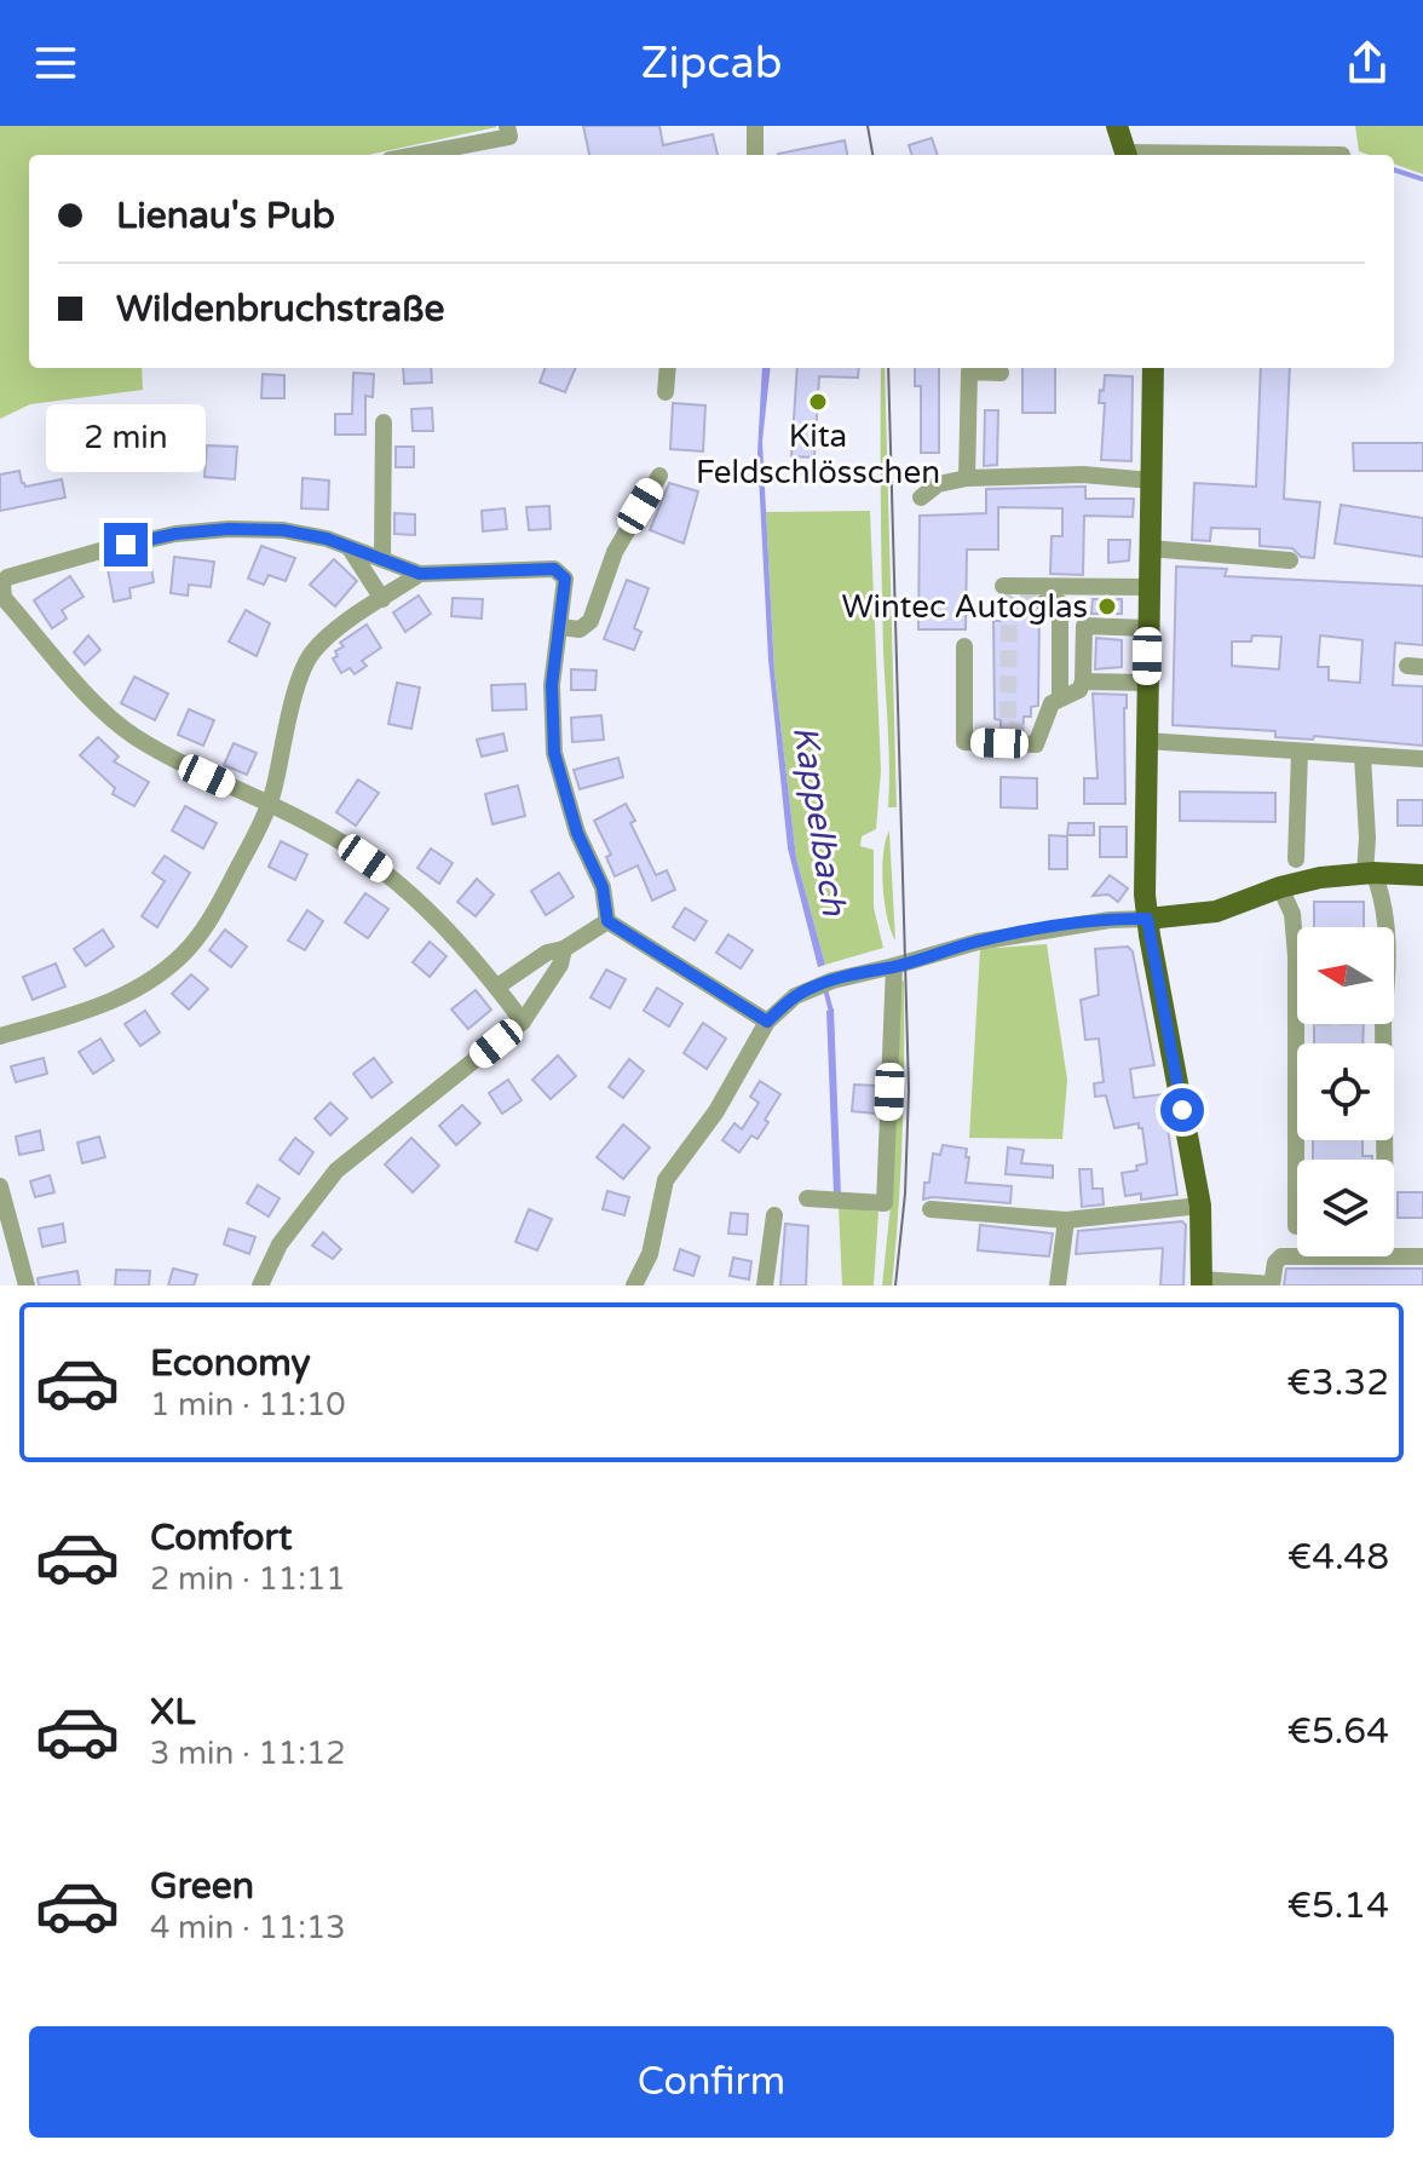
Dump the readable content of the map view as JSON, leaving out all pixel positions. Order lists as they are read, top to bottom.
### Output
{
  "water": ["Kappelbach"],
  "places": ["Kita Feldschlösschen", "Wintec Autoglas"],
  "north": "left",
  "page": {
    "header": "Zipcab",
    "banner": ["Lienau's Pub", "Wildenbruchstraße"],
    "bubble": "2 min",
    "list": [
      {
        "name": "Economy",
        "note": "1 min · 11:10",
        "value": "€3.32"
      },
      {
        "name": "Comfort",
        "note": "2 min · 11:11",
        "value": "€4.48"
      },
      {
        "name": "XL",
        "note": "3 min · 11:12",
        "value": "€5.64"
      },
      {
        "name": "Green",
        "note": "4 min · 11:13",
        "value": "€5.14"
      }
    ],
    "buttons": "Confirm"
  }
}
